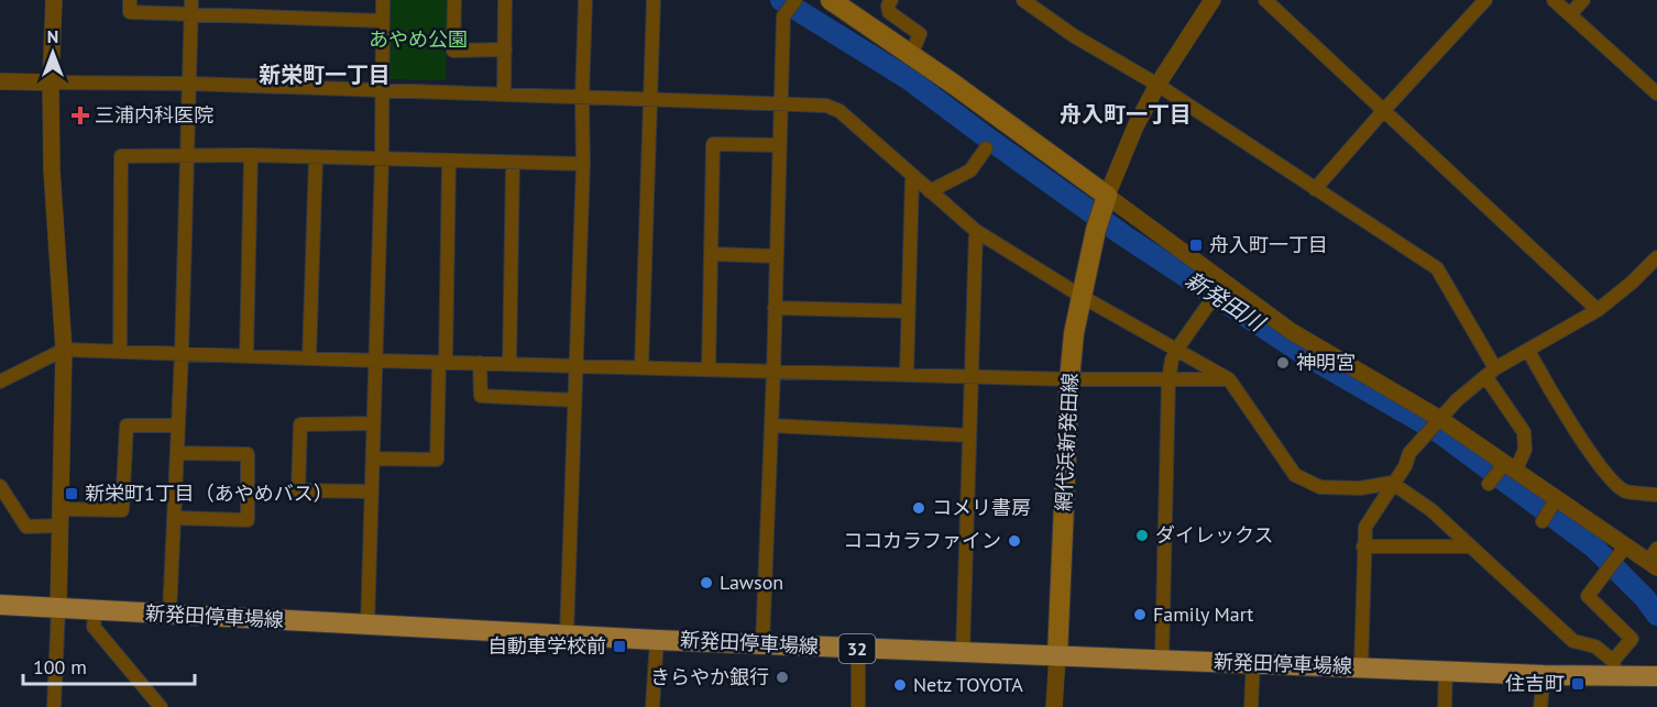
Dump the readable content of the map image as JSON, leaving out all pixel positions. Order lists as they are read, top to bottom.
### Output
{
  "streets": {
    "main road": ["網代浜新発田線", "新発田停車場線", "32"]
  },
  "crossings": [
    ["網代浜新発田線", "新発田停車場線"]
  ],
  "districts": ["新栄町一丁目", "舟入町一丁目"],
  "water": ["新発田川"],
  "parks": ["あやめ公園"],
  "places": {
    "health": ["三浦内科医院"],
    "transit": [
      "舟入町一丁目",
      "新栄町1丁目（あやめバス）",
      "自動車学校前",
      "住吉町"
    ],
    "other": [
      "神明宮",
      "コメリ書房",
      "ダイレックス",
      "ココカラファイン",
      "Lawson",
      "Family Mart",
      "きらやか銀行",
      "Netz TOYOTA"
    ]
  },
  "scale_bar": "100 m",
  "north": "top"
}
